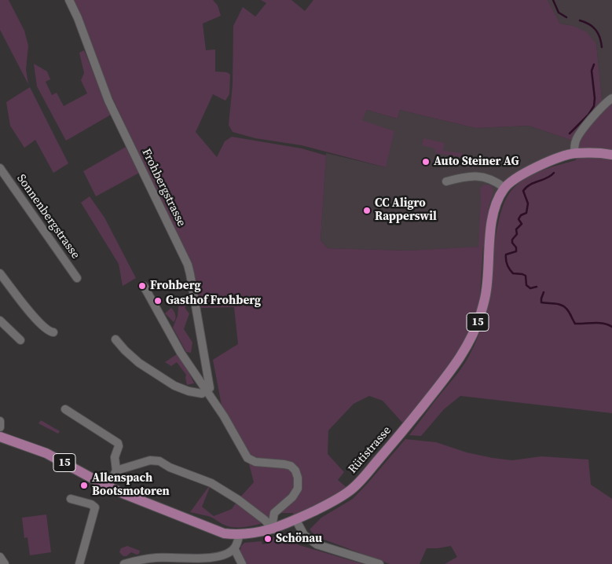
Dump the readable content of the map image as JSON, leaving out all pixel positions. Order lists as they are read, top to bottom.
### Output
{
  "streets": {
    "main road": ["15", "Rütistrasse"],
    "street": ["Frohbergstrasse", "Sonnenbergstrasse"]
  },
  "places": [
    "Auto Steiner AG",
    "CC Aligro Rapperswil",
    "Frohberg",
    "Gasthof Frohberg",
    "Allenspach Bootsmotoren",
    "Schönau"
  ]
}
